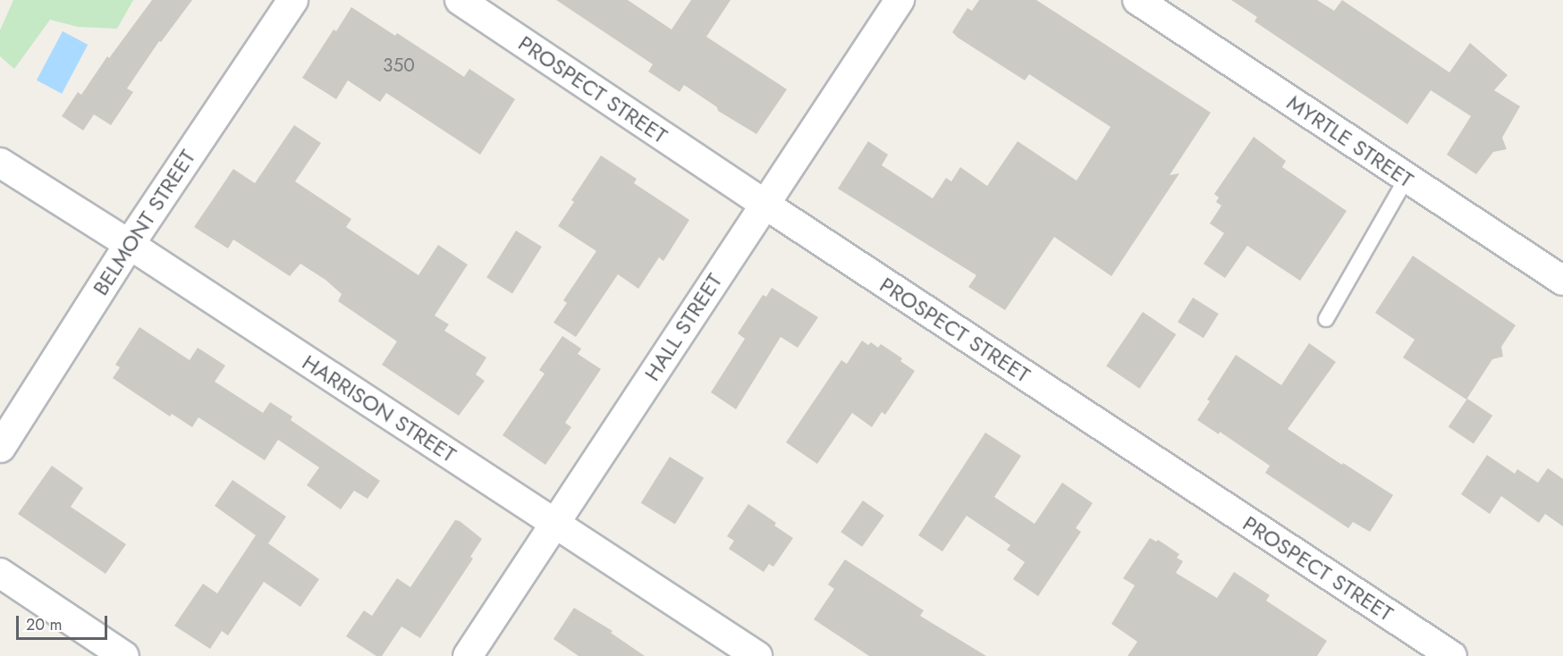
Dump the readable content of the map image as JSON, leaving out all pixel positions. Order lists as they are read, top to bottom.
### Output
{
  "streets": {
    "street": [
      "PROSPECT STREET",
      "MYRTLE STREET",
      "BELMONT STREET",
      "HALL STREET",
      "HARRISON STREET"
    ]
  },
  "crossings": [
    ["PROSPECT STREET", "HALL STREET"],
    ["BELMONT STREET", "HARRISON STREET"],
    ["HALL STREET", "HARRISON STREET"]
  ],
  "house_numbers": ["350"],
  "scale_bar": "20 m"
}
